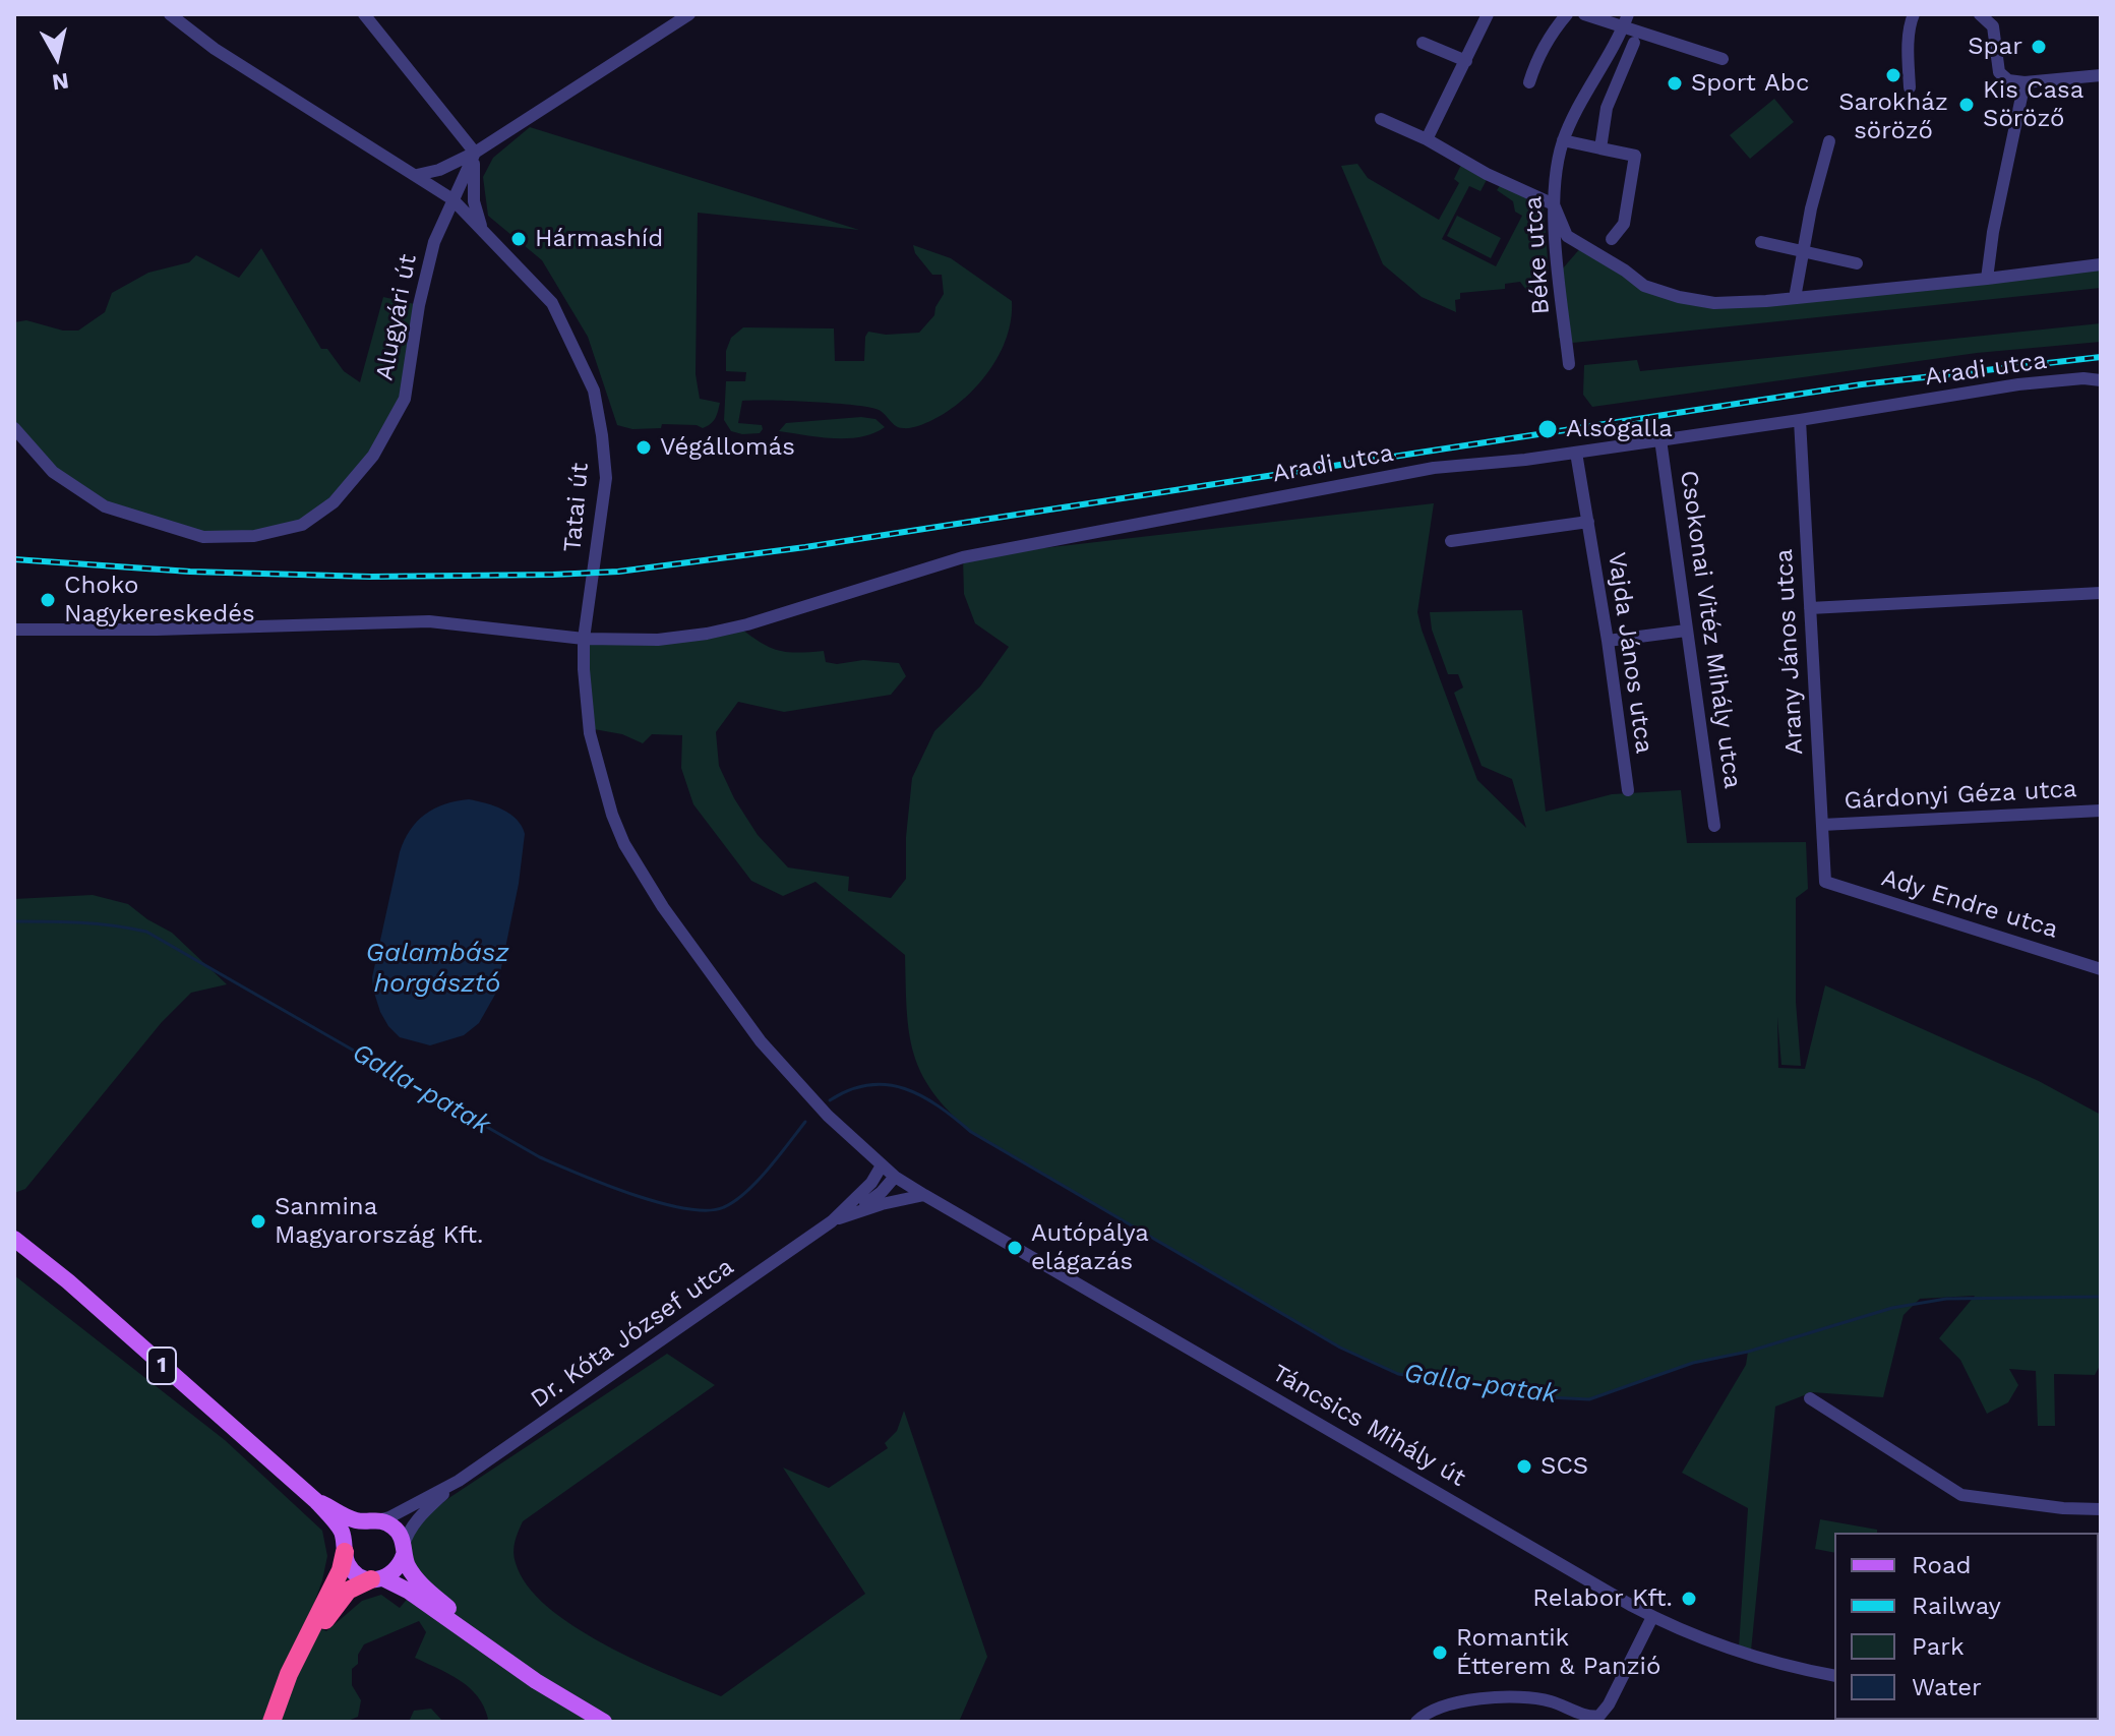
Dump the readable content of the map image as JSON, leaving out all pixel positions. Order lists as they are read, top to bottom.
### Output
{
  "streets": {
    "main road": ["1"],
    "street": [
      "Béke utca",
      "Alugyári út",
      "Aradi utca",
      "Tatai út",
      "Csokonai Vitéz Mihály utca",
      "Arany János utca",
      "Vajda János utca",
      "Gárdonyi Géza utca",
      "Ady Endre utca",
      "Dr. Kóta József utca",
      "Táncsics Mihály út"
    ]
  },
  "crossings": [
    ["Alugyári út", "Tatai út"],
    ["Aradi utca", "Tatai út"],
    ["Aradi utca", "Csokonai Vitéz Mihály utca"],
    ["Aradi utca", "Arany János utca"],
    ["Aradi utca", "Vajda János utca"],
    ["Tatai út", "Táncsics Mihály út"],
    ["Arany János utca", "Gárdonyi Géza utca"],
    ["Arany János utca", "Ady Endre utca"],
    ["Dr. Kóta József utca", "Táncsics Mihály út"]
  ],
  "water": ["Galambász horgásztó", "Galla-patak"],
  "places": [
    "Spar",
    "Sarokház söröző",
    "Sport Abc",
    "Kis Casa Söröző",
    "Hármashíd",
    "Alsógalla",
    "Végállomás",
    "Choko Nagykereskedés",
    "Sanmina Magyarország Kft.",
    "Autópálya elágazás",
    "SCS",
    "Relabor Kft.",
    "Romantik Étterem & Panzió"
  ],
  "legend": [
    "Road",
    "Railway",
    "Park",
    "Water"
  ],
  "north": "bottom"
}
